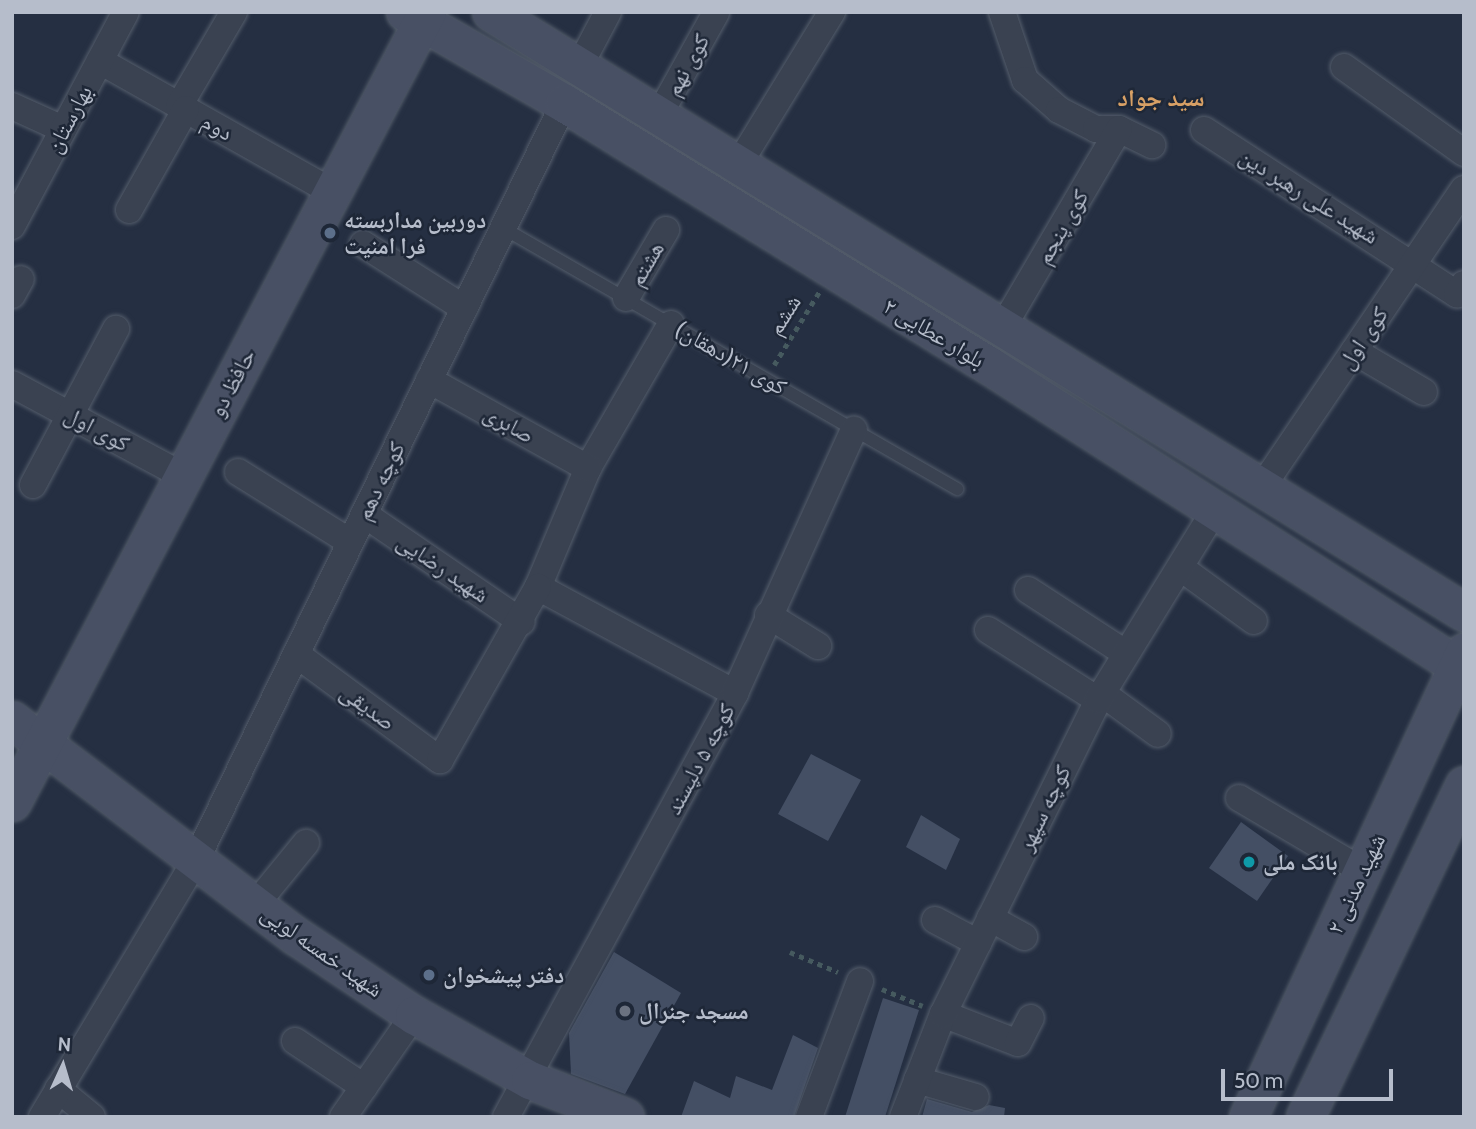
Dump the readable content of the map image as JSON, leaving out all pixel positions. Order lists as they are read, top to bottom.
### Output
{
  "streets": {
    "street": [
      "کوی نهم",
      "بهارستان",
      "دوم",
      "شهید علی رهبر دین",
      "کوی پنجم",
      "هشتم",
      "بلوار عطایی ۲",
      "کوی اول",
      "حافظ دو",
      "صابری",
      "کوچه دهم",
      "شهید رضایی",
      "صدیقی",
      "کوچه ۵ دلپسند",
      "کوچه سپهر",
      "شهید مدنی ۲",
      "شهید خمسه لویی"
    ],
    "lane": ["کوی ۲۱(دهقان)"],
    "path": ["ششم"]
  },
  "crossings": [
    ["کوی نهم", "بلوار عطایی ۲"],
    ["بهارستان", "دوم"],
    ["دوم", "حافظ دو"],
    ["شهید علی رهبر دین", "کوی اول"],
    ["کوی پنجم", "بلوار عطایی ۲"],
    ["هشتم", "کوی ۲۱(دهقان)"],
    ["ششم", "بلوار عطایی ۲"],
    ["ششم", "کوی ۲۱(دهقان)"],
    ["بلوار عطایی ۲", "کوی اول"],
    ["بلوار عطایی ۲", "حافظ دو"],
    ["بلوار عطایی ۲", "کوچه دهم"],
    ["بلوار عطایی ۲", "کوچه سپهر"],
    ["بلوار عطایی ۲", "شهید مدنی ۲"],
    ["کوی اول", "حافظ دو"],
    ["کوی ۲۱(دهقان)", "کوچه دهم"],
    ["کوی ۲۱(دهقان)", "کوچه ۵ دلپسند"],
    ["حافظ دو", "شهید خمسه لویی"],
    ["صابری", "کوچه دهم"],
    ["کوچه دهم", "شهید رضایی"],
    ["کوچه دهم", "صدیقی"],
    ["کوچه دهم", "شهید خمسه لویی"],
    ["شهید رضایی", "صدیقی"],
    ["کوچه ۵ دلپسند", "شهید خمسه لویی"]
  ],
  "districts": ["سید جواد"],
  "places": [
    "دوربین مداربسته فرا امنیت",
    "بانک ملی",
    "دفتر پیشخوان",
    "مسجد جنرال"
  ],
  "scale_bar": "50 m",
  "north": "top"
}
